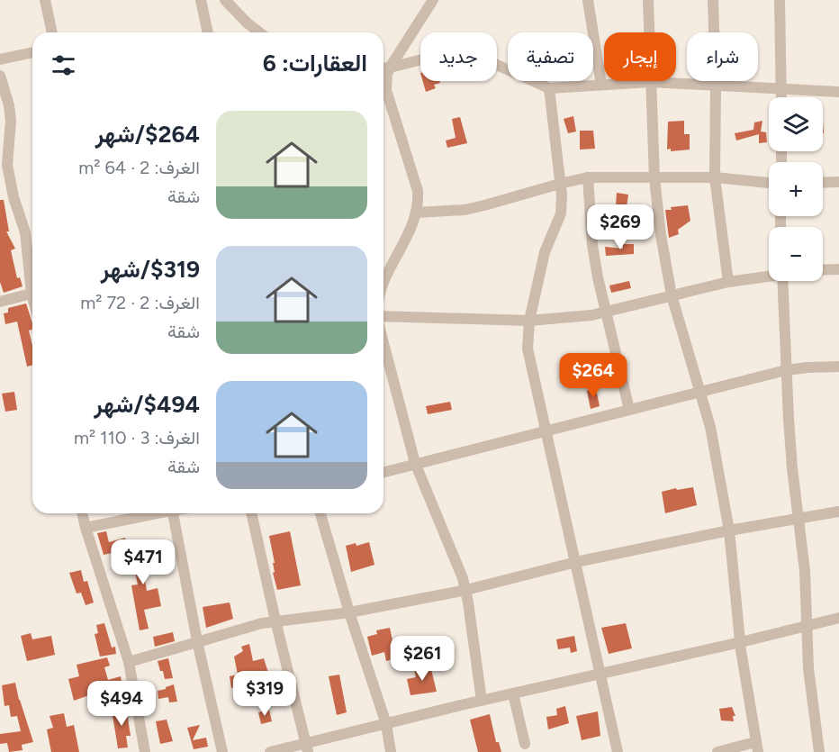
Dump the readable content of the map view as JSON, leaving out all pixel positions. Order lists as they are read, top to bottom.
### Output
{
  "page": {
    "chip": [
      "شراء",
      "إيجار",
      "تصفية",
      "جديد"
    ],
    "heading": "العقارات: 6",
    "map_buttons": ["+", "−"],
    "list": [
      {
        "name": "$264/شهر",
        "note": "الغرف: 2 · 64 m² · شقة"
      },
      {
        "name": "$319/شهر",
        "note": "الغرف: 2 · 72 m² · شقة"
      },
      {
        "name": "$494/شهر",
        "note": "الغرف: 3 · 110 m² · شقة"
      }
    ],
    "price": [
      "$269",
      "$264",
      "$471",
      "$261",
      "$319",
      "$494"
    ]
  }
}
